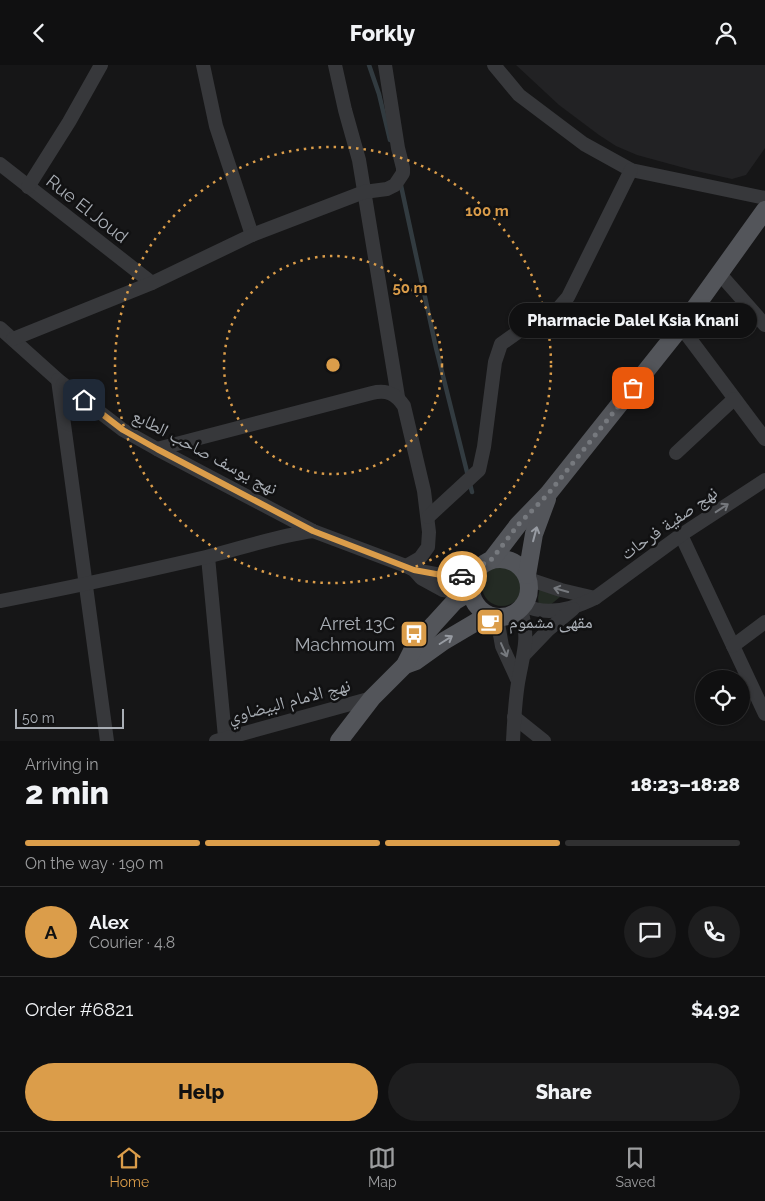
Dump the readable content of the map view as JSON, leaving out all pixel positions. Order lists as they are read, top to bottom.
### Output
{
  "streets": {
    "street": [
      "Rue El Joud",
      "نهج يوسف صاحب الطابع",
      "نهج صفية فرحات",
      "نهج الامام البيضاوي"
    ]
  },
  "crossings": [
    ["نهج يوسف صاحب الطابع", "نهج صفية فرحات"]
  ],
  "places": {
    "other": ["Pharmacie Dalel Ksia Knani"],
    "cafe": ["مقهى مشموم"],
    "bus stop": ["Arret 13C Machmoum"]
  },
  "scale_bar": "50 m",
  "page": {
    "header": "Forkly",
    "bubble": "Pharmacie Dalel Ksia Knani",
    "scale": "50 m",
    "heading": ["2 min", "Arriving in", "18:23–18:28"],
    "panel": [
      "Alex",
      "Courier · 4.8",
      "Order #6821",
      "$4.92"
    ],
    "bar": "On the way · 190 m",
    "round": "A",
    "buttons": ["Help", "Share"],
    "tabs": ["Home", "Map", "Saved"]
  },
  "rings": ["100 m", "50 m"]
}
